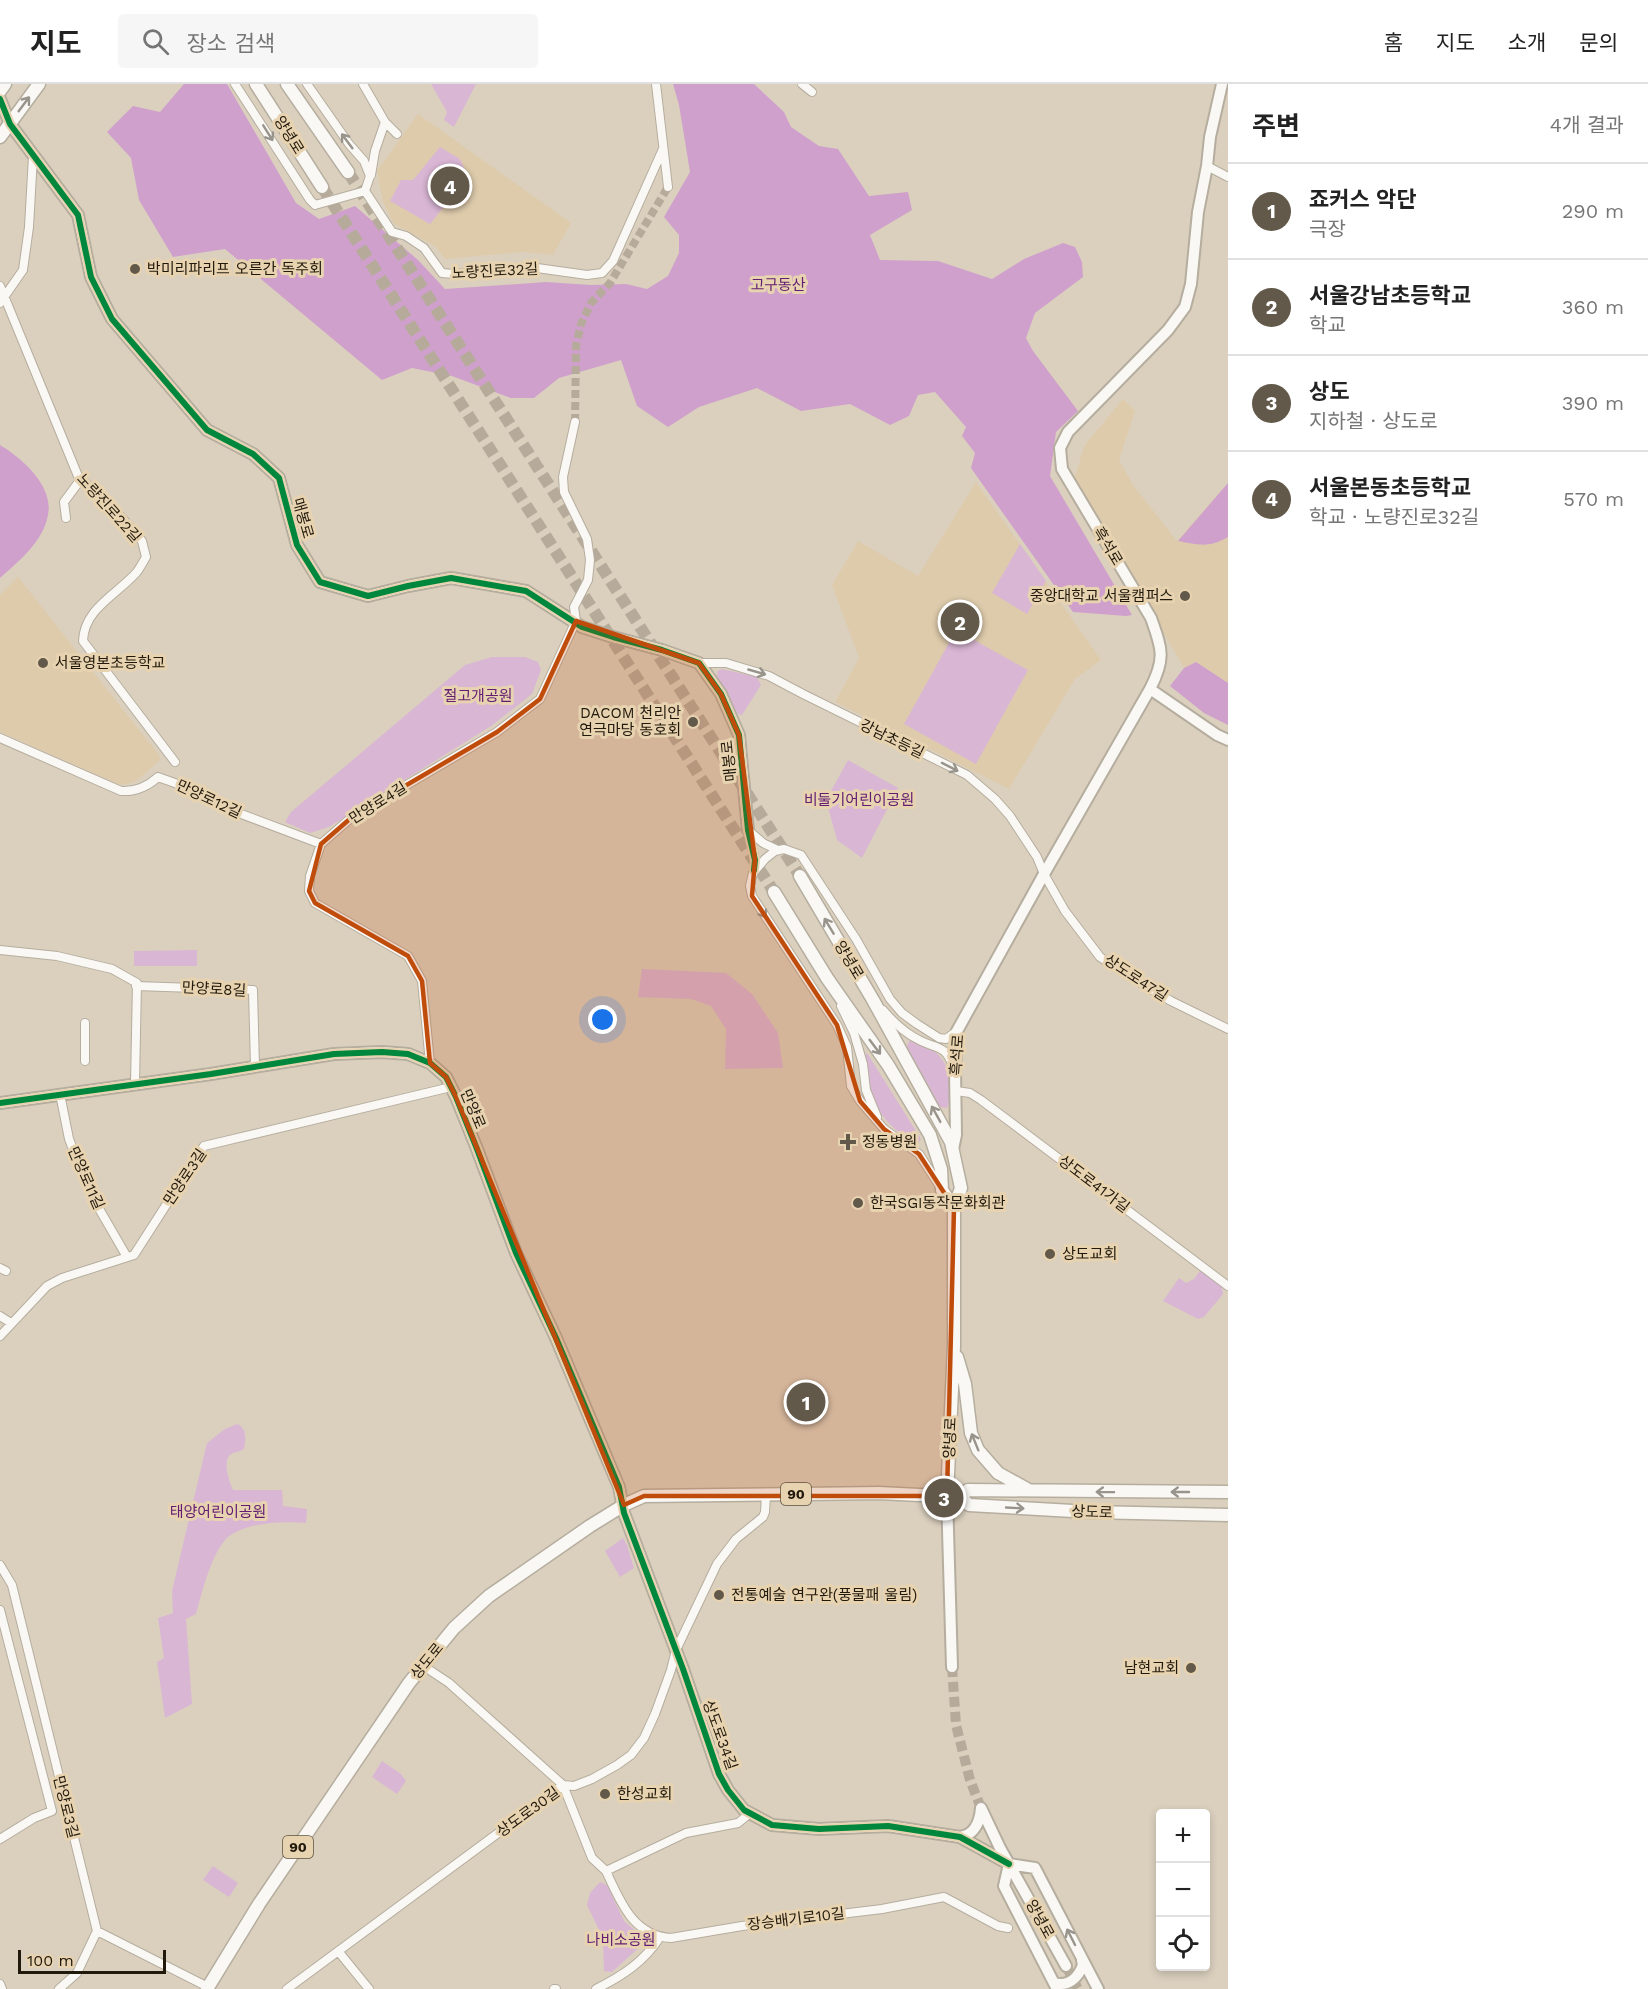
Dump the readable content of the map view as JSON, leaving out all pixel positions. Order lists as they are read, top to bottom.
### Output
{
  "streets": {
    "main road": ["양녕로", "90", "상도로"],
    "street": [
      "노량진로32길",
      "노량진로22길",
      "매봉로",
      "흑석로",
      "강남초등길",
      "만양로12길",
      "만양로4길",
      "상도로47길",
      "만양로8길",
      "만양로",
      "만양로3길",
      "만양로11길",
      "상도로41가길",
      "상도로34길",
      "상도로30길",
      "장승배기로10길"
    ]
  },
  "crossings": [
    ["양녕로", "흑석로"],
    ["양녕로", "상도로"],
    ["양녕로", "상도로34길"],
    ["매봉로", "강남초등길"],
    ["매봉로", "만양로4길"],
    ["흑석로", "강남초등길"],
    ["흑석로", "상도로47길"],
    ["흑석로", "상도로41가길"],
    ["강남초등길", "상도로47길"],
    ["만양로12길", "만양로4길"],
    ["만양로8길", "만양로"],
    ["만양로", "만양로3길"],
    ["만양로", "만양로11길"],
    ["만양로", "상도로"],
    ["만양로", "상도로34길"],
    ["만양로3길", "만양로11길"],
    ["상도로", "상도로34길"],
    ["상도로34길", "상도로30길"]
  ],
  "one_way": ["강남초등길"],
  "parks": [
    "고구동산",
    "절고개공원",
    "비둘기어린이공원",
    "태양어린이공원",
    "나비소공원"
  ],
  "places": {
    "other": [
      "박미리파리프 오른간 독주회",
      "중앙대학교 서울캠퍼스",
      "서울영본초등학교",
      "DACOM 천리안 연극마당 동호회",
      "한국SGI동작문화회관",
      "상도교회",
      "전통예술 연구완(풍물패 울림)",
      "남현교회",
      "한성교회"
    ],
    "health": ["정동병원"]
  },
  "scale_bar": "100 m",
  "page": {
    "header": "지도",
    "search": "장소 검색",
    "nav": [
      "홈",
      "지도",
      "소개",
      "문의"
    ],
    "heading": ["주변", "4개 결과"],
    "list": [
      {
        "mark": "1",
        "name": "죠커스 악단",
        "note": "극장",
        "value": "290 m"
      },
      {
        "mark": "2",
        "name": "서울강남초등학교",
        "note": "학교",
        "value": "360 m"
      },
      {
        "mark": "3",
        "name": "상도",
        "note": "지하철 · 상도로",
        "value": "390 m"
      },
      {
        "mark": "4",
        "name": "서울본동초등학교",
        "note": "학교 · 노량진로32길",
        "value": "570 m"
      }
    ],
    "pins": [
      "4",
      "2",
      "1",
      "3"
    ],
    "map_buttons": ["+", "−"],
    "scale": "100 m"
  }
}
